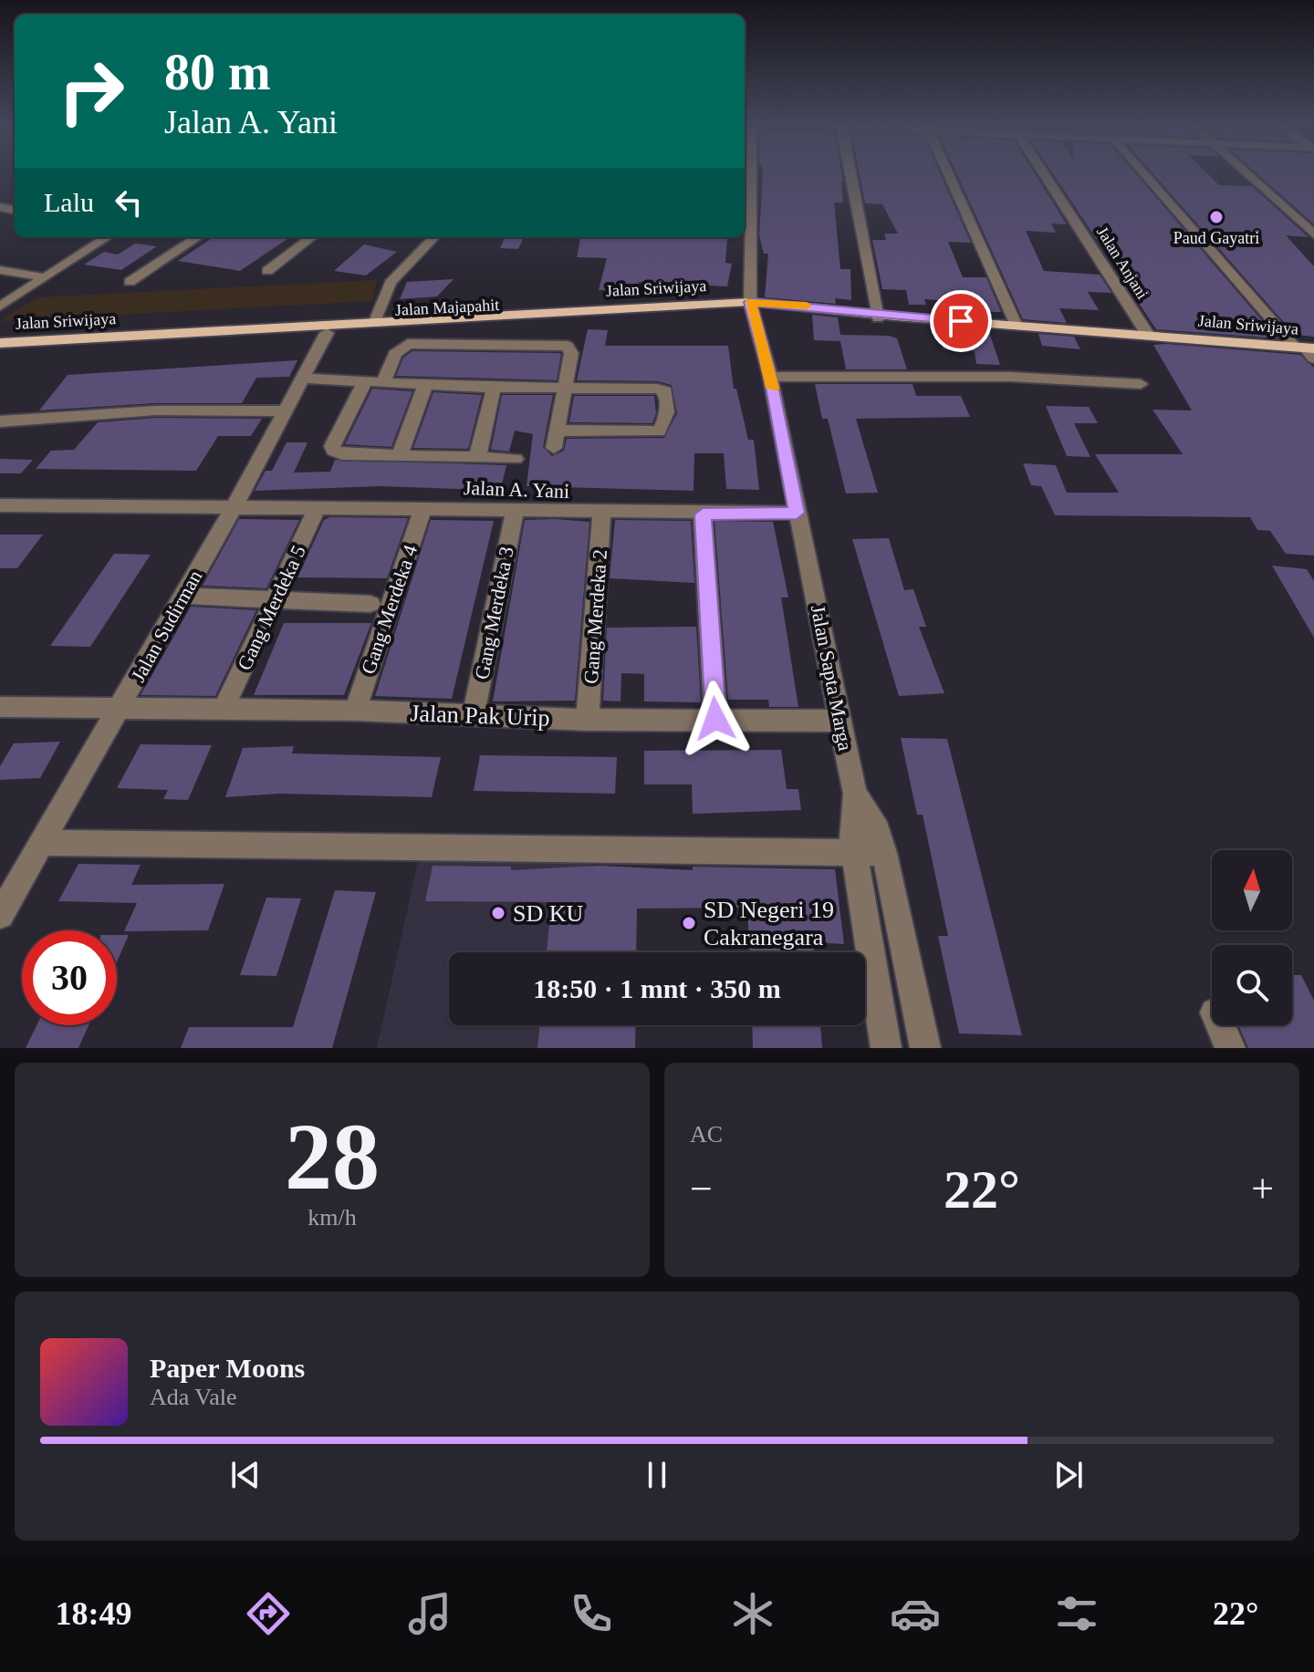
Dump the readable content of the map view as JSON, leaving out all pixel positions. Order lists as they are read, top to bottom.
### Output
{
  "streets": {
    "main road": ["Jalan Sriwijaya", "Jalan Majapahit"],
    "street": [
      "Jalan Anjani",
      "Jalan A. Yani",
      "Gang Merdeka 5",
      "Gang Merdeka 4",
      "Gang Merdeka 3",
      "Gang Merdeka 2",
      "Jalan Sudirman",
      "Jalan Sapta Marga",
      "Jalan Pak Urip"
    ]
  },
  "crossings": [
    ["Jalan Anjani", "Jalan Sriwijaya"],
    ["Jalan Sriwijaya", "Jalan Majapahit"],
    ["Jalan Sriwijaya", "Jalan Sapta Marga"],
    ["Jalan Majapahit", "Jalan Sudirman"],
    ["Jalan Majapahit", "Jalan Sapta Marga"],
    ["Jalan A. Yani", "Gang Merdeka 5"],
    ["Jalan A. Yani", "Gang Merdeka 4"],
    ["Jalan A. Yani", "Gang Merdeka 3"],
    ["Jalan A. Yani", "Gang Merdeka 2"],
    ["Jalan A. Yani", "Jalan Sudirman"],
    ["Jalan A. Yani", "Jalan Sapta Marga"],
    ["Gang Merdeka 5", "Jalan Pak Urip"],
    ["Gang Merdeka 4", "Jalan Pak Urip"],
    ["Gang Merdeka 3", "Jalan Pak Urip"],
    ["Gang Merdeka 2", "Jalan Pak Urip"],
    ["Jalan Sudirman", "Jalan Pak Urip"],
    ["Jalan Sapta Marga", "Jalan Pak Urip"]
  ],
  "places": ["Paud Gayatri", "SD KU", "SD Negeri 19 Cakranegara"],
  "north": "top",
  "page": {
    "turn": ["80 m", "Jalan A. Yani"],
    "then": "Lalu",
    "limit": "30",
    "trip": "18:50 · 1 mnt · 350 m",
    "tile": [
      ["28", "km/h"],
      "AC"
    ],
    "heat": ["−", "22°", "+"],
    "song": ["Paper Moons", "Ada Vale"],
    "tabs": ["18:49", "22°"]
  }
}
